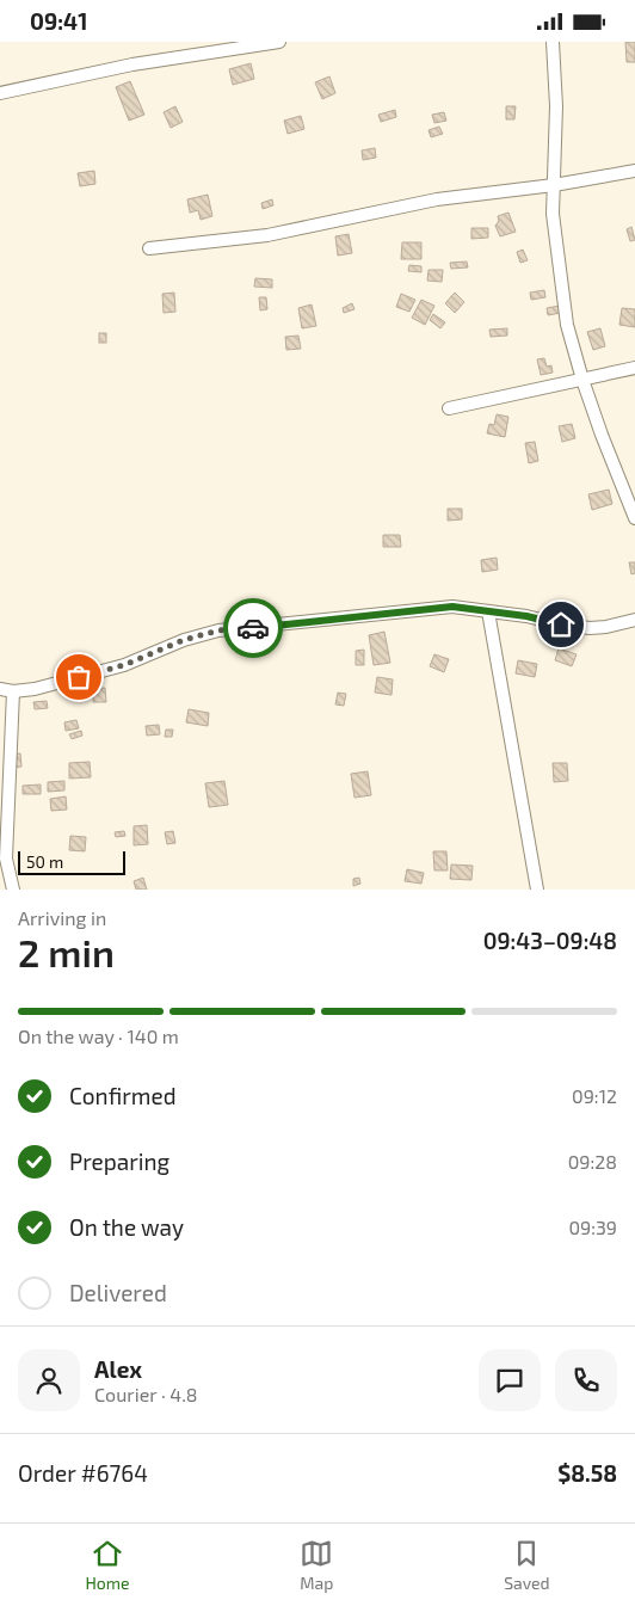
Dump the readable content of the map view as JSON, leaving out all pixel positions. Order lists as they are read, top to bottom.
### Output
{
  "scale_bar": "50 m",
  "page": {
    "status": "09:41",
    "scale": "50 m",
    "heading": ["2 min", "Arriving in", "09:43–09:48"],
    "panel": [
      "Alex",
      "Courier · 4.8",
      "Order #6764",
      "$8.58"
    ],
    "bar": "On the way · 140 m",
    "list": [
      ["Confirmed", "09:12"],
      ["Preparing", "09:28"],
      ["On the way", "09:39"],
      "Delivered"
    ],
    "tabs": ["Home", "Map", "Saved"]
  }
}
